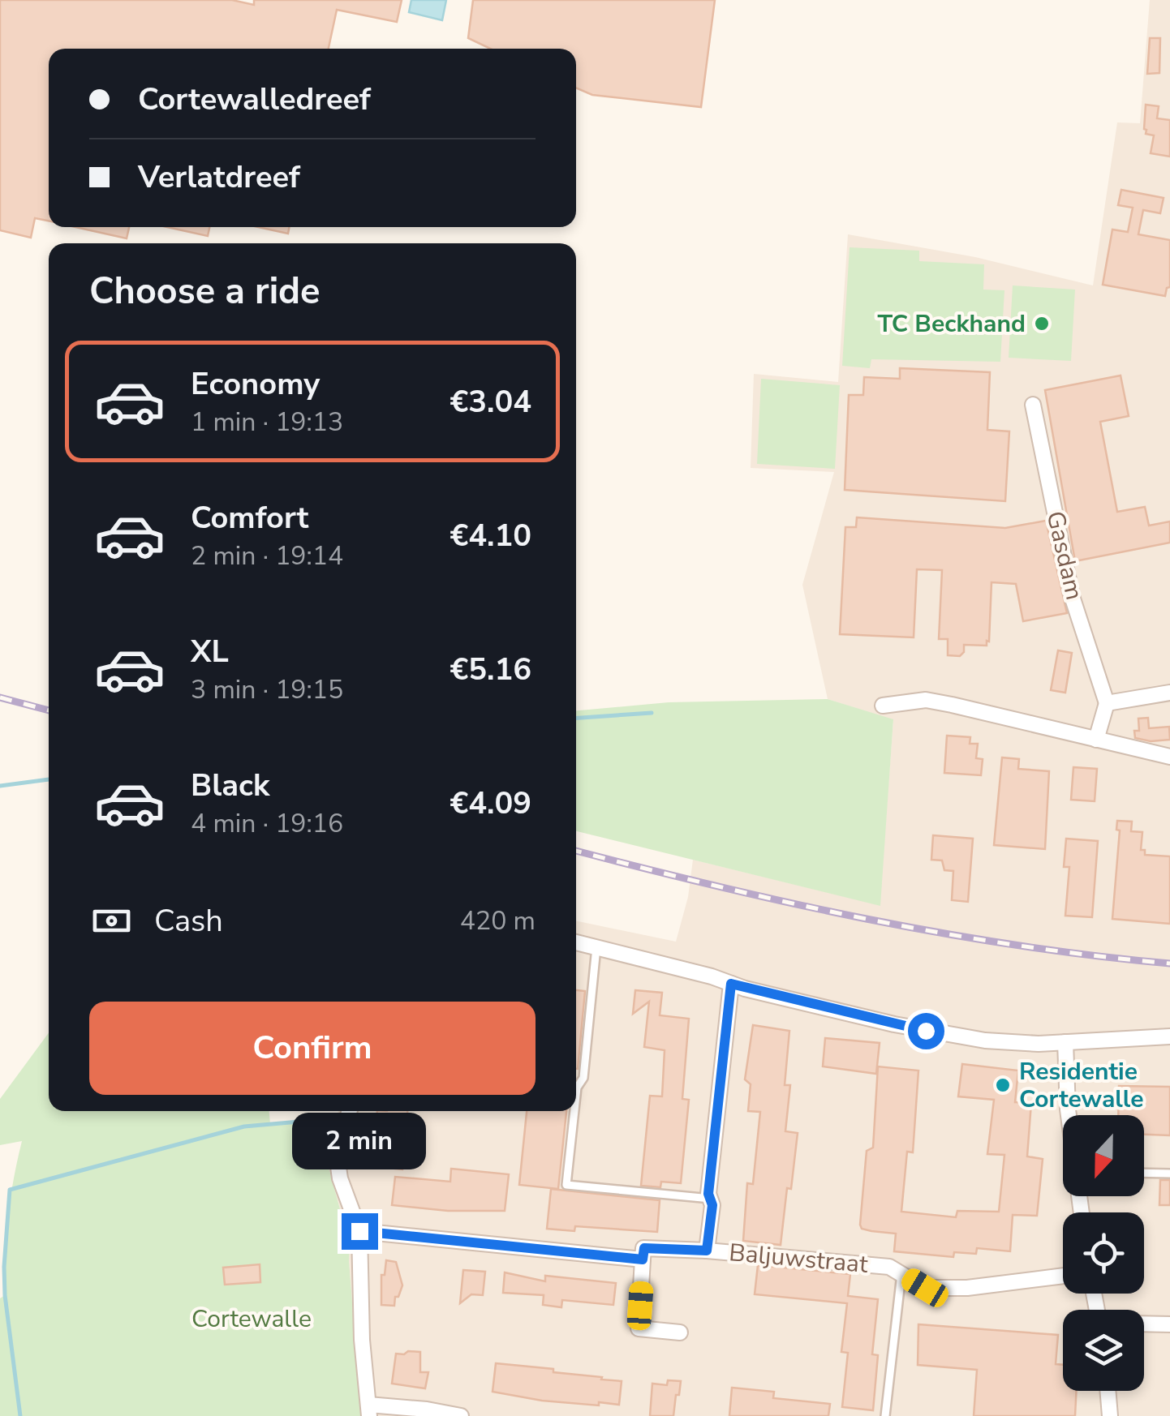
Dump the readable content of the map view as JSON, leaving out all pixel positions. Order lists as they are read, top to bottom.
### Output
{
  "streets": {
    "street": ["Gasdam", "Baljuwstraat"]
  },
  "parks": ["Cortewalle"],
  "places": ["TC Beckhand", "Residentie Cortewalle"],
  "north": "bottom",
  "page": {
    "banner": ["Cortewalledreef", "Verlatdreef"],
    "heading": "Choose a ride",
    "list": [
      {
        "name": "Economy",
        "note": "1 min · 19:13",
        "value": "€3.04"
      },
      {
        "name": "Comfort",
        "note": "2 min · 19:14",
        "value": "€4.10"
      },
      {
        "name": "XL",
        "note": "3 min · 19:15",
        "value": "€5.16"
      },
      {
        "name": "Black",
        "note": "4 min · 19:16",
        "value": "€4.09"
      }
    ],
    "pay": ["Cash", "420 m"],
    "buttons": "Confirm",
    "bubble": "2 min"
  }
}
